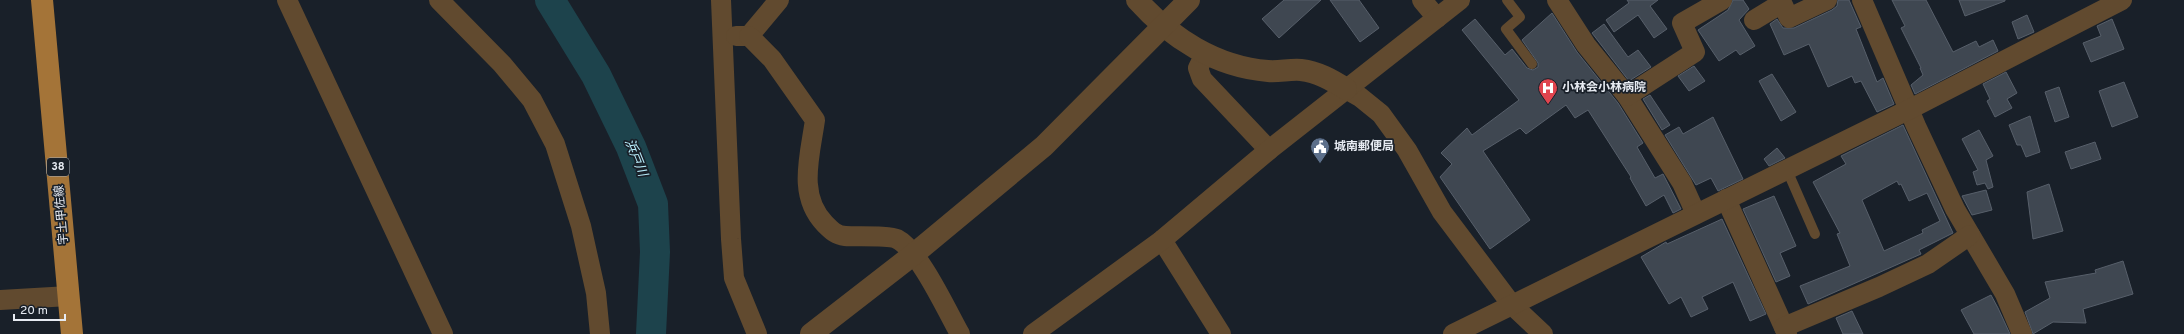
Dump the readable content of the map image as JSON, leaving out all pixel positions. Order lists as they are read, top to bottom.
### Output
{
  "streets": {
    "main road": ["38", "宇土甲佐線"]
  },
  "water": ["浜戸川"],
  "places": {
    "hospital": ["小林会小林病院"],
    "public building": ["城南郵便局"]
  },
  "scale_bar": "20 m"
}
